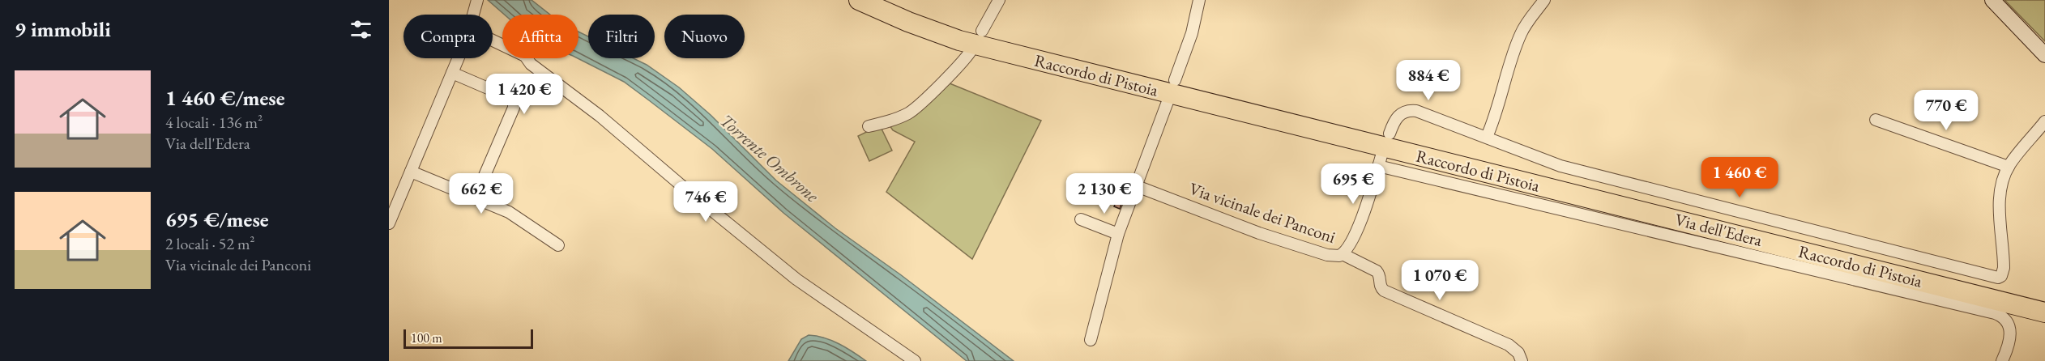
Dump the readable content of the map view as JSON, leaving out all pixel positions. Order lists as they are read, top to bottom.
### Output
{
  "streets": {
    "highway": ["Raccordo di Pistoia"],
    "street": ["Via vicinale dei Panconi", "Via dell'Edera"]
  },
  "crossings": [
    ["Via vicinale dei Panconi", "Via dell'Edera"]
  ],
  "water": ["Torrente Ombrone"],
  "scale_bar": "100 m",
  "page": {
    "heading": "9 immobili",
    "chip": [
      "Compra",
      "Affitta",
      "Filtri",
      "Nuovo"
    ],
    "list": [
      {
        "name": "1 460 €/mese",
        "note": "4 locali · 136 m² · Via dell'Edera"
      },
      {
        "name": "695 €/mese",
        "note": "2 locali · 52 m² · Via vicinale dei Panconi"
      }
    ],
    "price": [
      "884 €",
      "1 420 €",
      "770 €",
      "1 460 €",
      "695 €",
      "662 €",
      "2 130 €",
      "746 €",
      "1 070 €"
    ],
    "scale": "100 m"
  }
}
